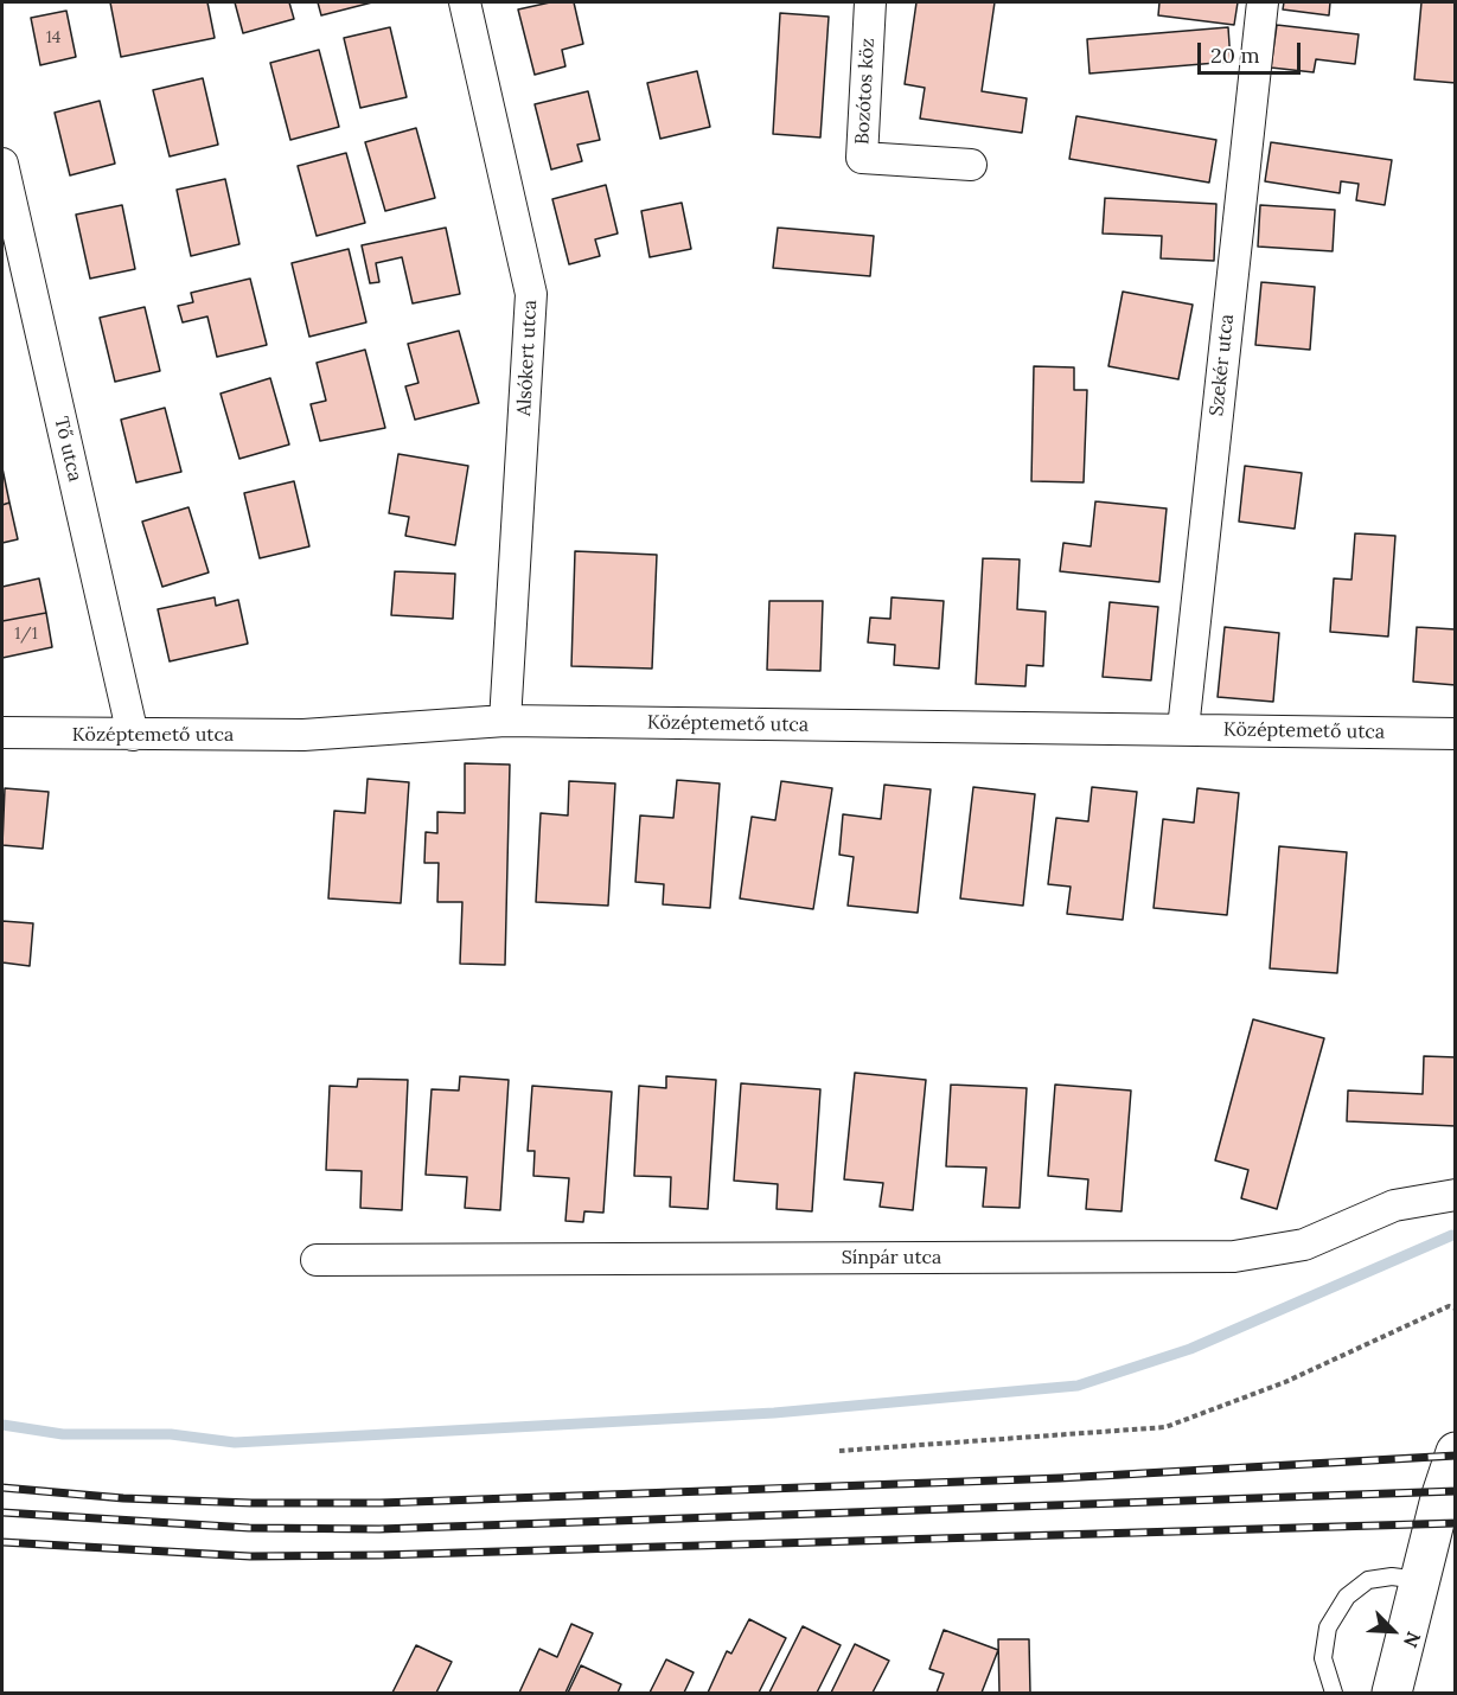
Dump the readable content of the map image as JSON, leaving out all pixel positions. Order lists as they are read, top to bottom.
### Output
{
  "streets": {
    "street": [
      "Bozótos köz",
      "Alsókert utca",
      "Szekér utca",
      "Tő utca",
      "Középtemető utca",
      "Sínpár utca"
    ]
  },
  "crossings": [
    ["Alsókert utca", "Középtemető utca"],
    ["Szekér utca", "Középtemető utca"],
    ["Tő utca", "Középtemető utca"]
  ],
  "house_numbers": ["14", "1/1"],
  "scale_bar": "20 m",
  "north": "bottom right"
}
